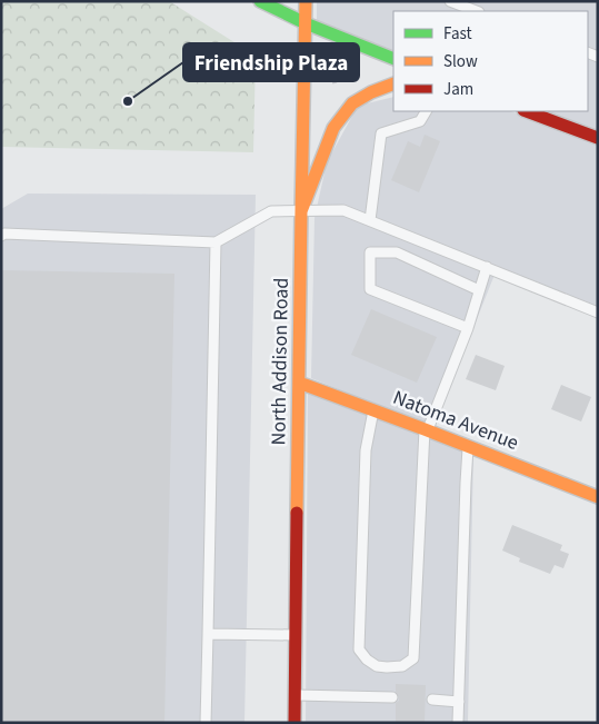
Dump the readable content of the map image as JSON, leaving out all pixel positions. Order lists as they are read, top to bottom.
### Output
{
  "streets": {
    "street": ["North Addison Road", "Natoma Avenue"]
  },
  "crossings": [
    ["North Addison Road", "Natoma Avenue"]
  ],
  "places": ["Friendship Plaza"],
  "legend": ["Fast", "Slow", "Jam"]
}
